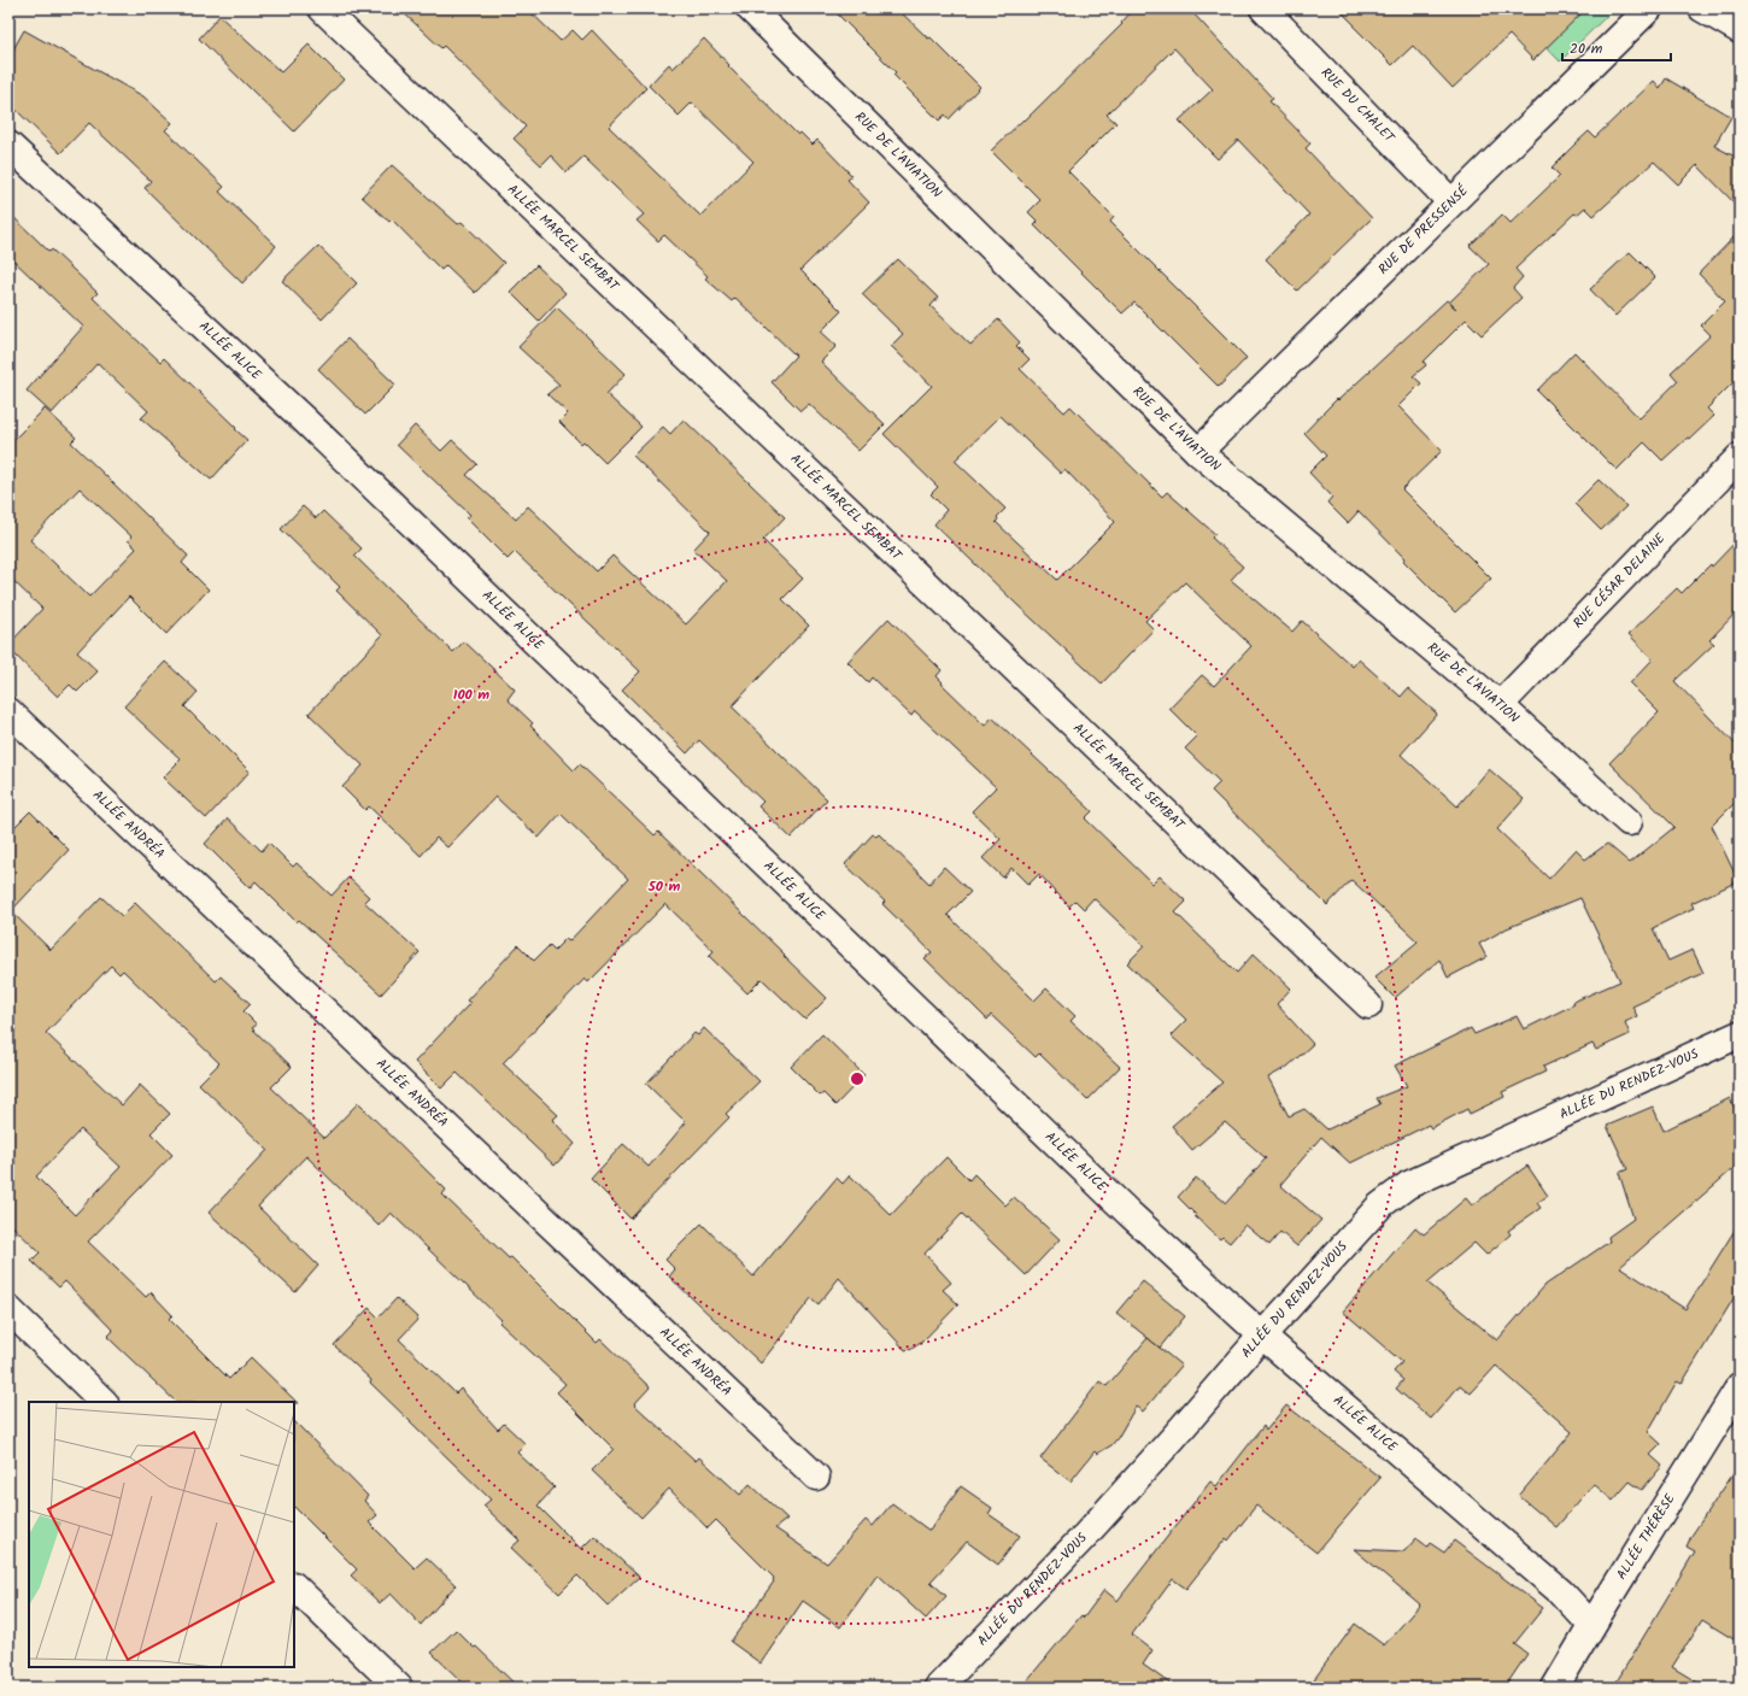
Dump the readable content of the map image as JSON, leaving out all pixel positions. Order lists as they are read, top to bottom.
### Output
{
  "streets": {
    "street": [
      "RUE DU CHALET",
      "RUE DE L'AVIATION",
      "RUE DE PRESSENSÉ",
      "ALLÉE MARCEL SEMBAT",
      "ALLÉE ALICE",
      "RUE CÉSAR DELAINE",
      "ALLÉE ANDRÉA",
      "ALLÉE DU RENDEZ-VOUS",
      "ALLÉE THÉRÈSE"
    ]
  },
  "crossings": [
    ["RUE DU CHALET", "RUE DE PRESSENSÉ"],
    ["RUE DE L'AVIATION", "RUE DE PRESSENSÉ"],
    ["RUE DE L'AVIATION", "RUE CÉSAR DELAINE"],
    ["ALLÉE ALICE", "ALLÉE DU RENDEZ-VOUS"],
    ["ALLÉE ALICE", "ALLÉE THÉRÈSE"]
  ],
  "scale_bar": "20 m",
  "rings": ["100 m", "50 m"]
}
